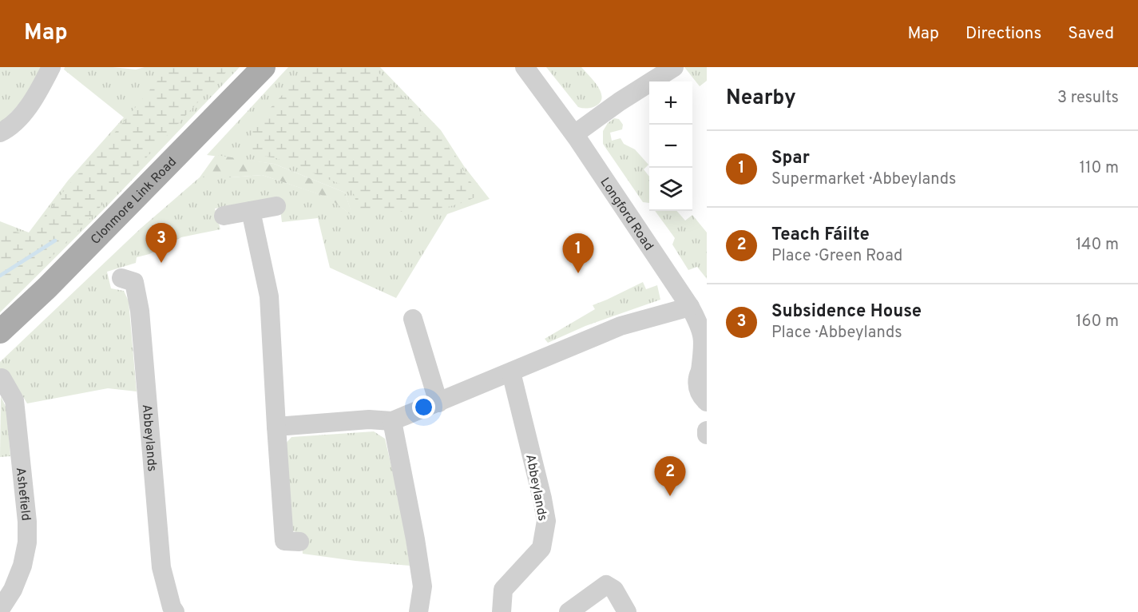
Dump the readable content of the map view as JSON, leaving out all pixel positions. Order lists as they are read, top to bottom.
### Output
{
  "streets": {
    "main road": ["Clonmore Link Road"],
    "street": ["Longford Road", "Abbeylands", "Ashefield"]
  },
  "page": {
    "header": "Map",
    "nav": ["Map", "Directions", "Saved"],
    "heading": ["Nearby", "3 results"],
    "map_buttons": ["+", "−"],
    "list": [
      {
        "mark": "1",
        "name": "Spar",
        "note": "Supermarket · Abbeylands",
        "value": "110 m"
      },
      {
        "mark": "2",
        "name": "Teach Fáilte",
        "note": "Place · Green Road",
        "value": "140 m"
      },
      {
        "mark": "3",
        "name": "Subsidence House",
        "note": "Place · Abbeylands",
        "value": "160 m"
      }
    ],
    "pins": ["3", "1", "2"]
  }
}
